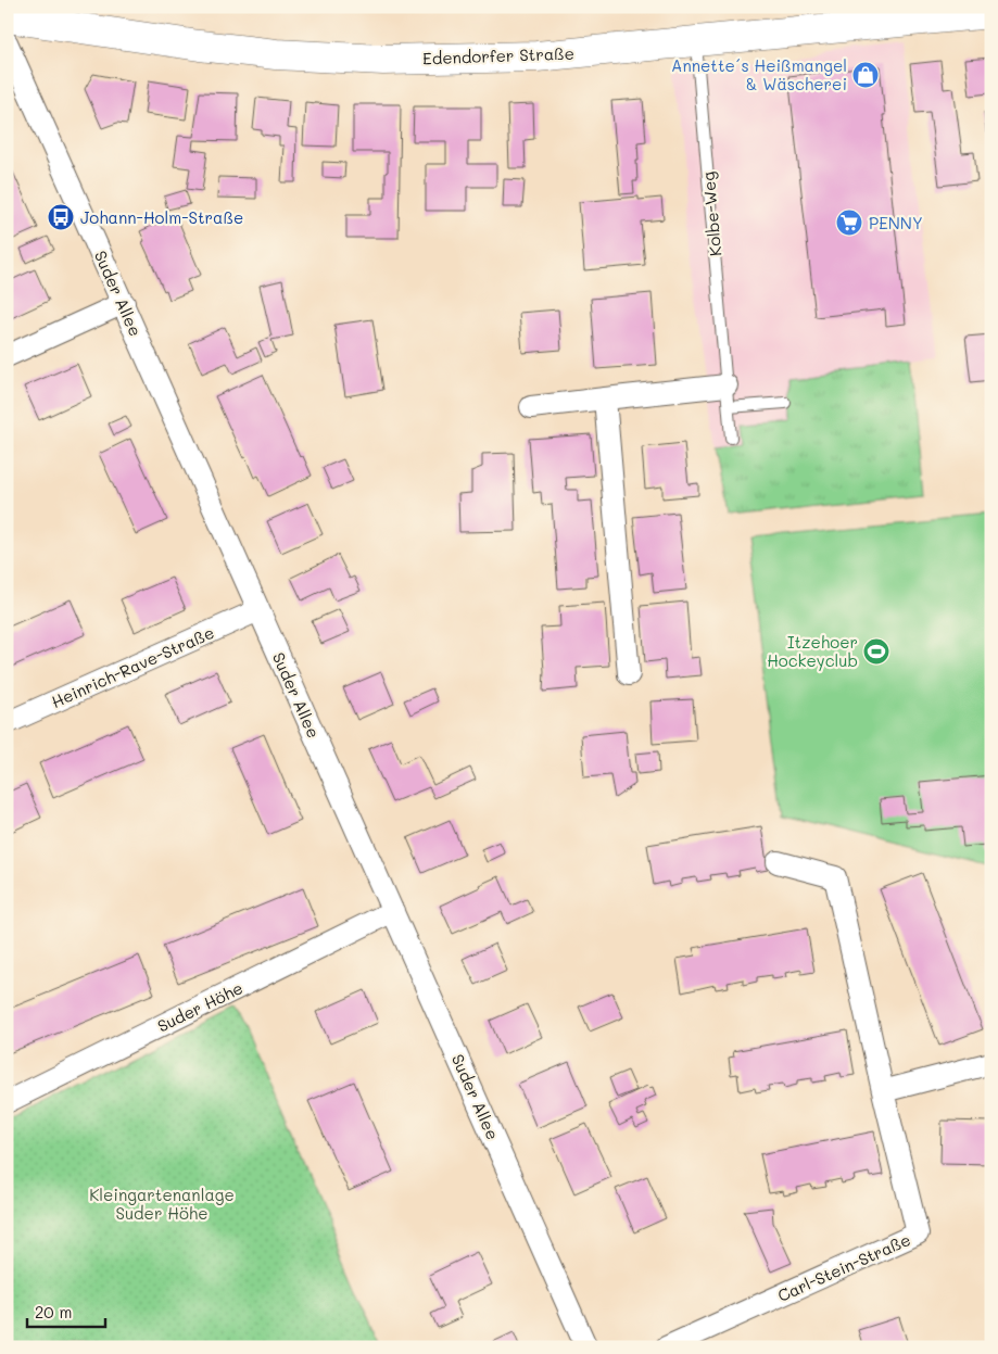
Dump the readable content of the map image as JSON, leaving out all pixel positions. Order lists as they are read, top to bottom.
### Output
{
  "streets": {
    "street": [
      "Edendorfer Straße",
      "Suder Allee",
      "Heinrich-Rave-Straße",
      "Suder Höhe",
      "Carl-Stein-Straße"
    ],
    "lane": ["Kolbe-Weg"]
  },
  "crossings": [
    ["Edendorfer Straße", "Kolbe-Weg"],
    ["Suder Allee", "Heinrich-Rave-Straße"],
    ["Suder Allee", "Suder Höhe"]
  ],
  "parks": ["Kleingartenanlage Suder Höhe"],
  "places": {
    "shop": ["Annette´s Heißmangel & Wäscherei"],
    "bus stop": ["Johann-Holm-Straße"],
    "supermarket": ["PENNY"],
    "sports": ["Itzehoer Hockeyclub"]
  },
  "scale_bar": "20 m"
}
